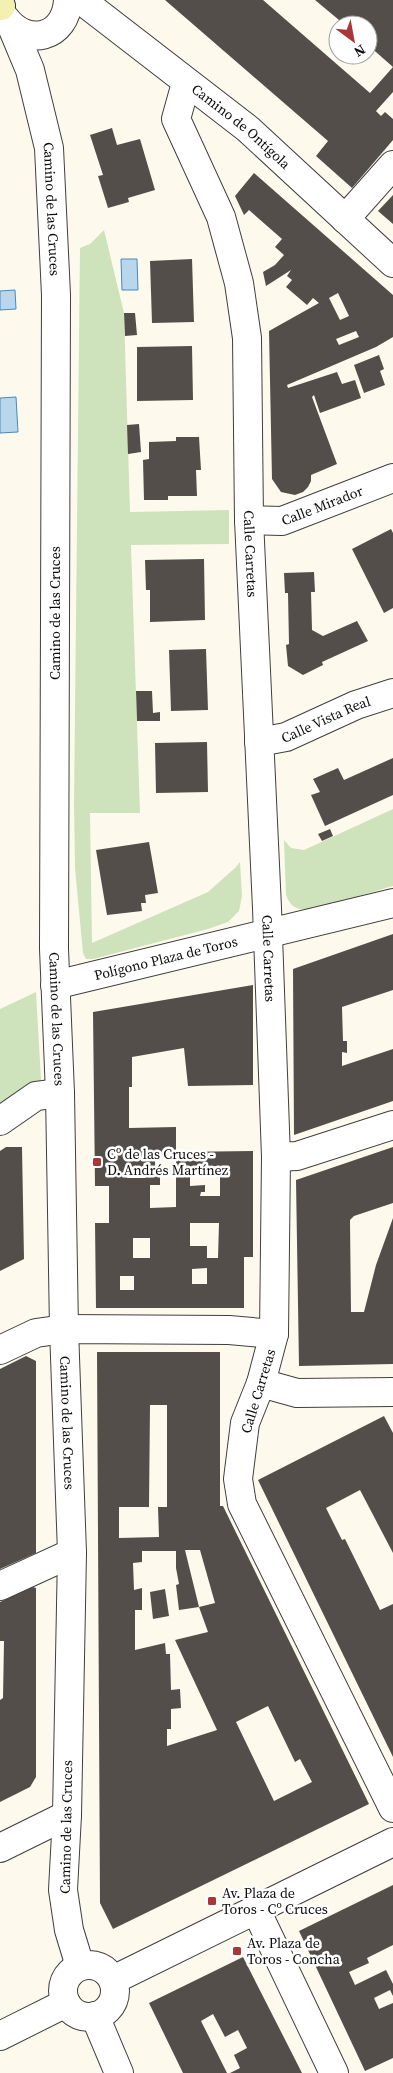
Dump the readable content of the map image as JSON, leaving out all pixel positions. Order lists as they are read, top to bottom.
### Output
{
  "streets": {
    "street": [
      "Camino de Ontígola",
      "Camino de las Cruces",
      "Calle Mirador",
      "Calle Carretas",
      "Calle Vista Real",
      "Polígono Plaza de Toros"
    ]
  },
  "crossings": [
    ["Camino de Ontígola", "Calle Carretas"],
    ["Camino de las Cruces", "Polígono Plaza de Toros"],
    ["Calle Mirador", "Calle Carretas"],
    ["Calle Carretas", "Calle Vista Real"],
    ["Calle Carretas", "Polígono Plaza de Toros"]
  ],
  "places": {
    "transit": ["Cº de las Cruces - D. Andrés Martínez", "Av. Plaza de Toros - Cº Cruces", "Av. Plaza de Toros - Concha"]
  },
  "north": "bottom right"
}
